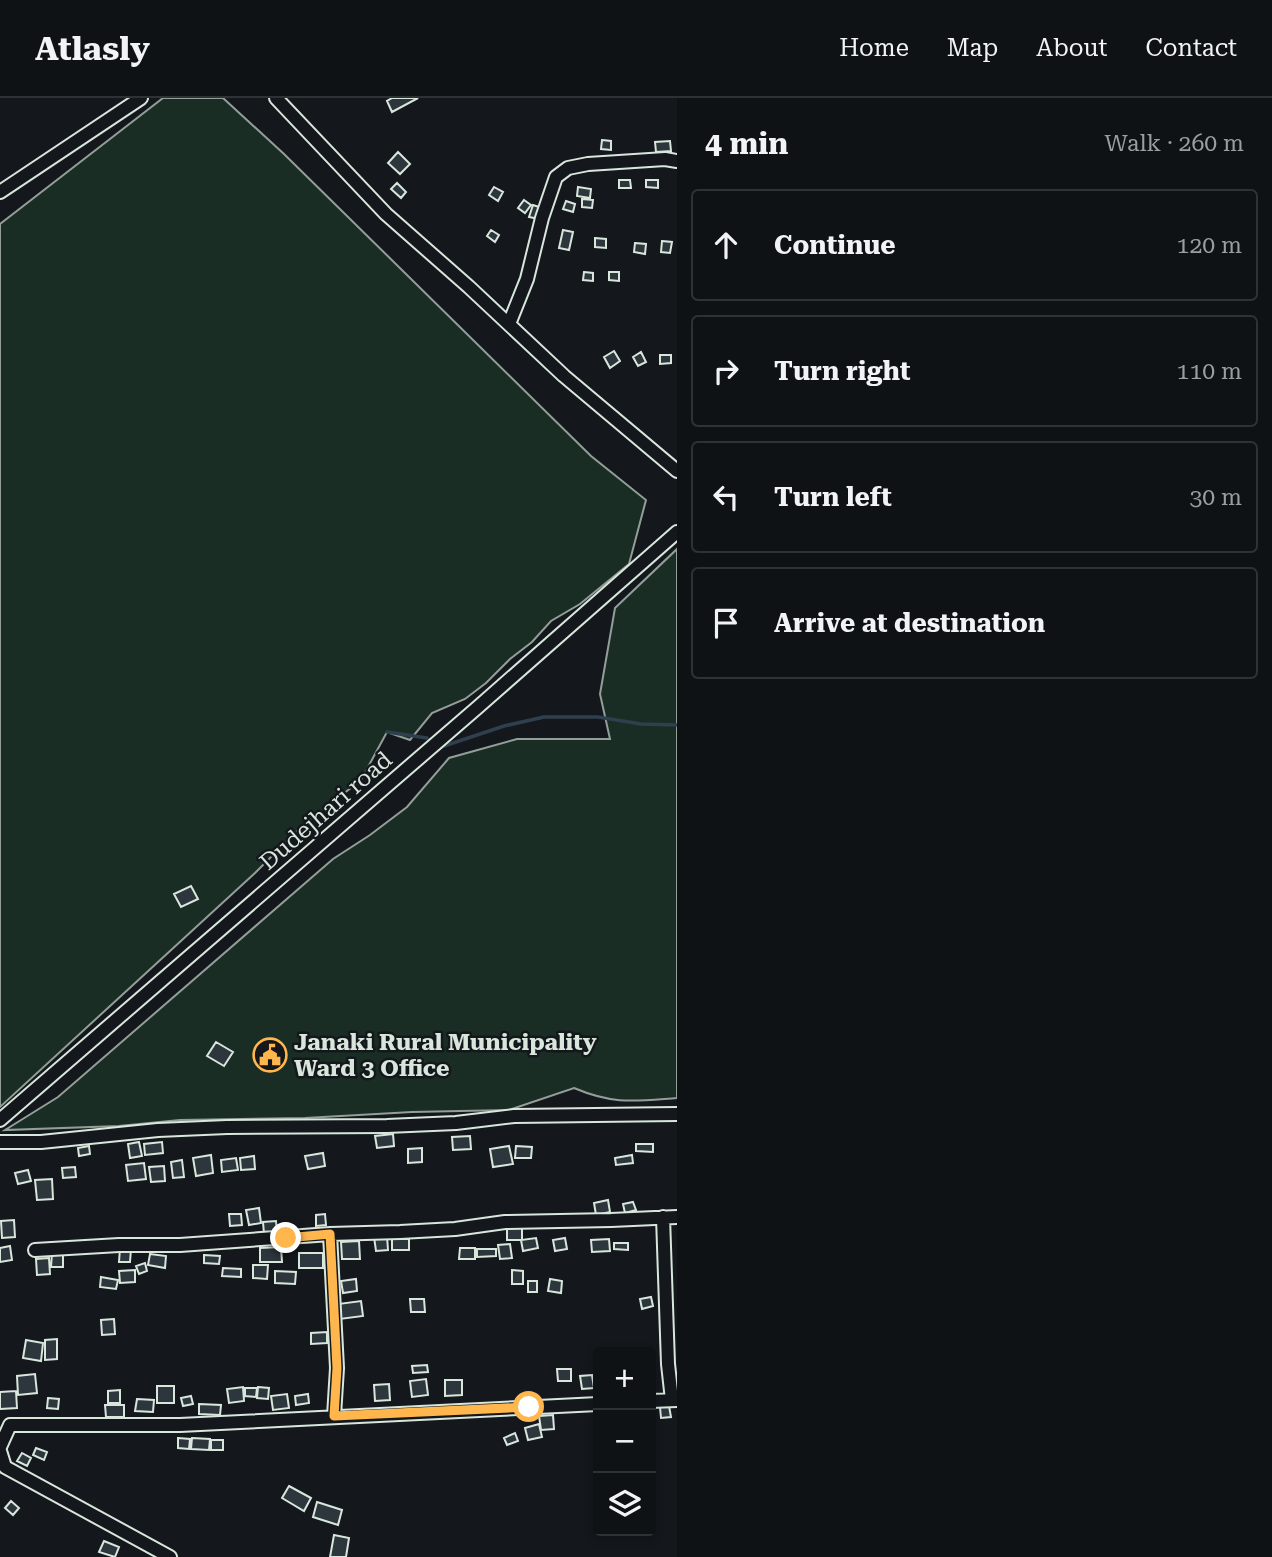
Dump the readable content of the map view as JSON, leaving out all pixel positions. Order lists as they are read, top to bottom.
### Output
{
  "streets": {
    "street": ["Dudejhari road"]
  },
  "places": {
    "public building": ["Janaki Rural Municipality Ward 3 Office"]
  },
  "page": {
    "header": "Atlasly",
    "nav": [
      "Home",
      "Map",
      "About",
      "Contact"
    ],
    "heading": ["4 min", "Walk · 260 m"],
    "list": [
      ["Continue", "120 m"],
      ["Turn right", "110 m"],
      ["Turn left", "30 m"],
      "Arrive at destination"
    ],
    "map_buttons": ["+", "−"]
  }
}
